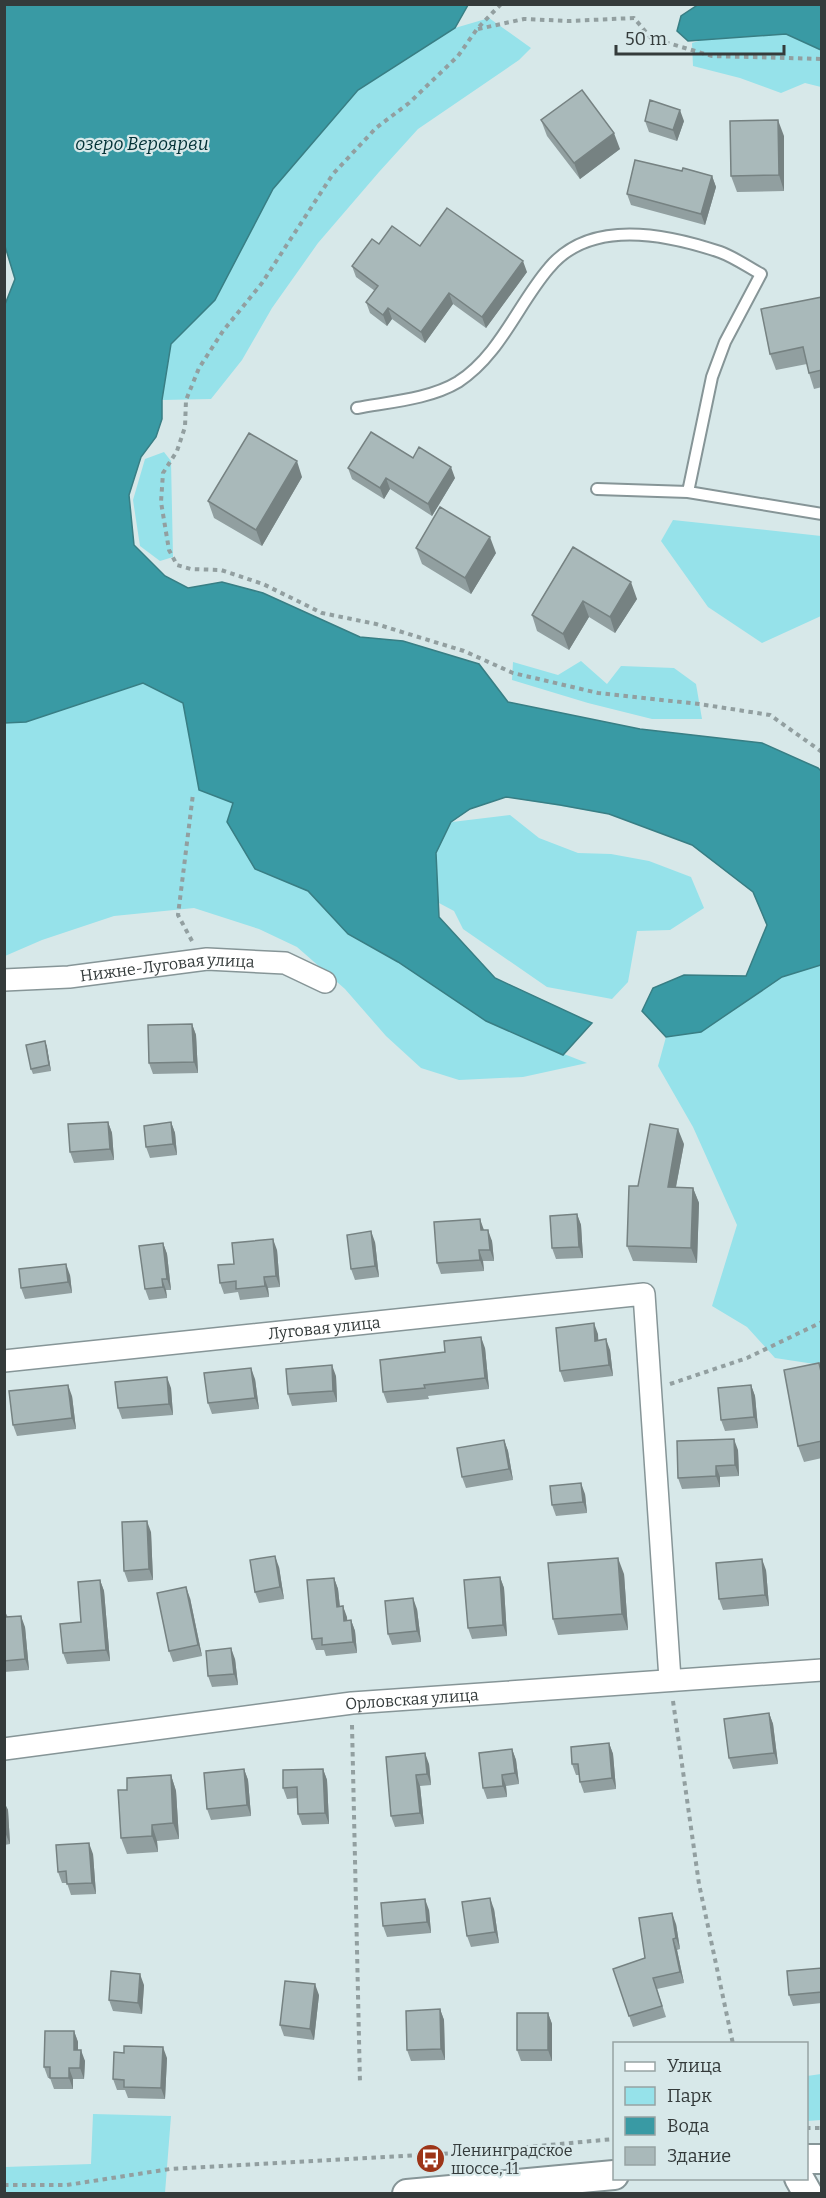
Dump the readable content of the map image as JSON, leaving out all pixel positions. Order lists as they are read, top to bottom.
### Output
{
  "streets": {
    "street": ["Нижне-Луговая улица", "Луговая улица", "Орловская улица"]
  },
  "water": ["озеро Вероярви"],
  "places": {
    "bus stop": ["Ленинградское шоссе, 11"]
  },
  "legend": [
    "Улица",
    "Парк",
    "Вода",
    "Здание"
  ],
  "scale_bar": "50 m"
}
